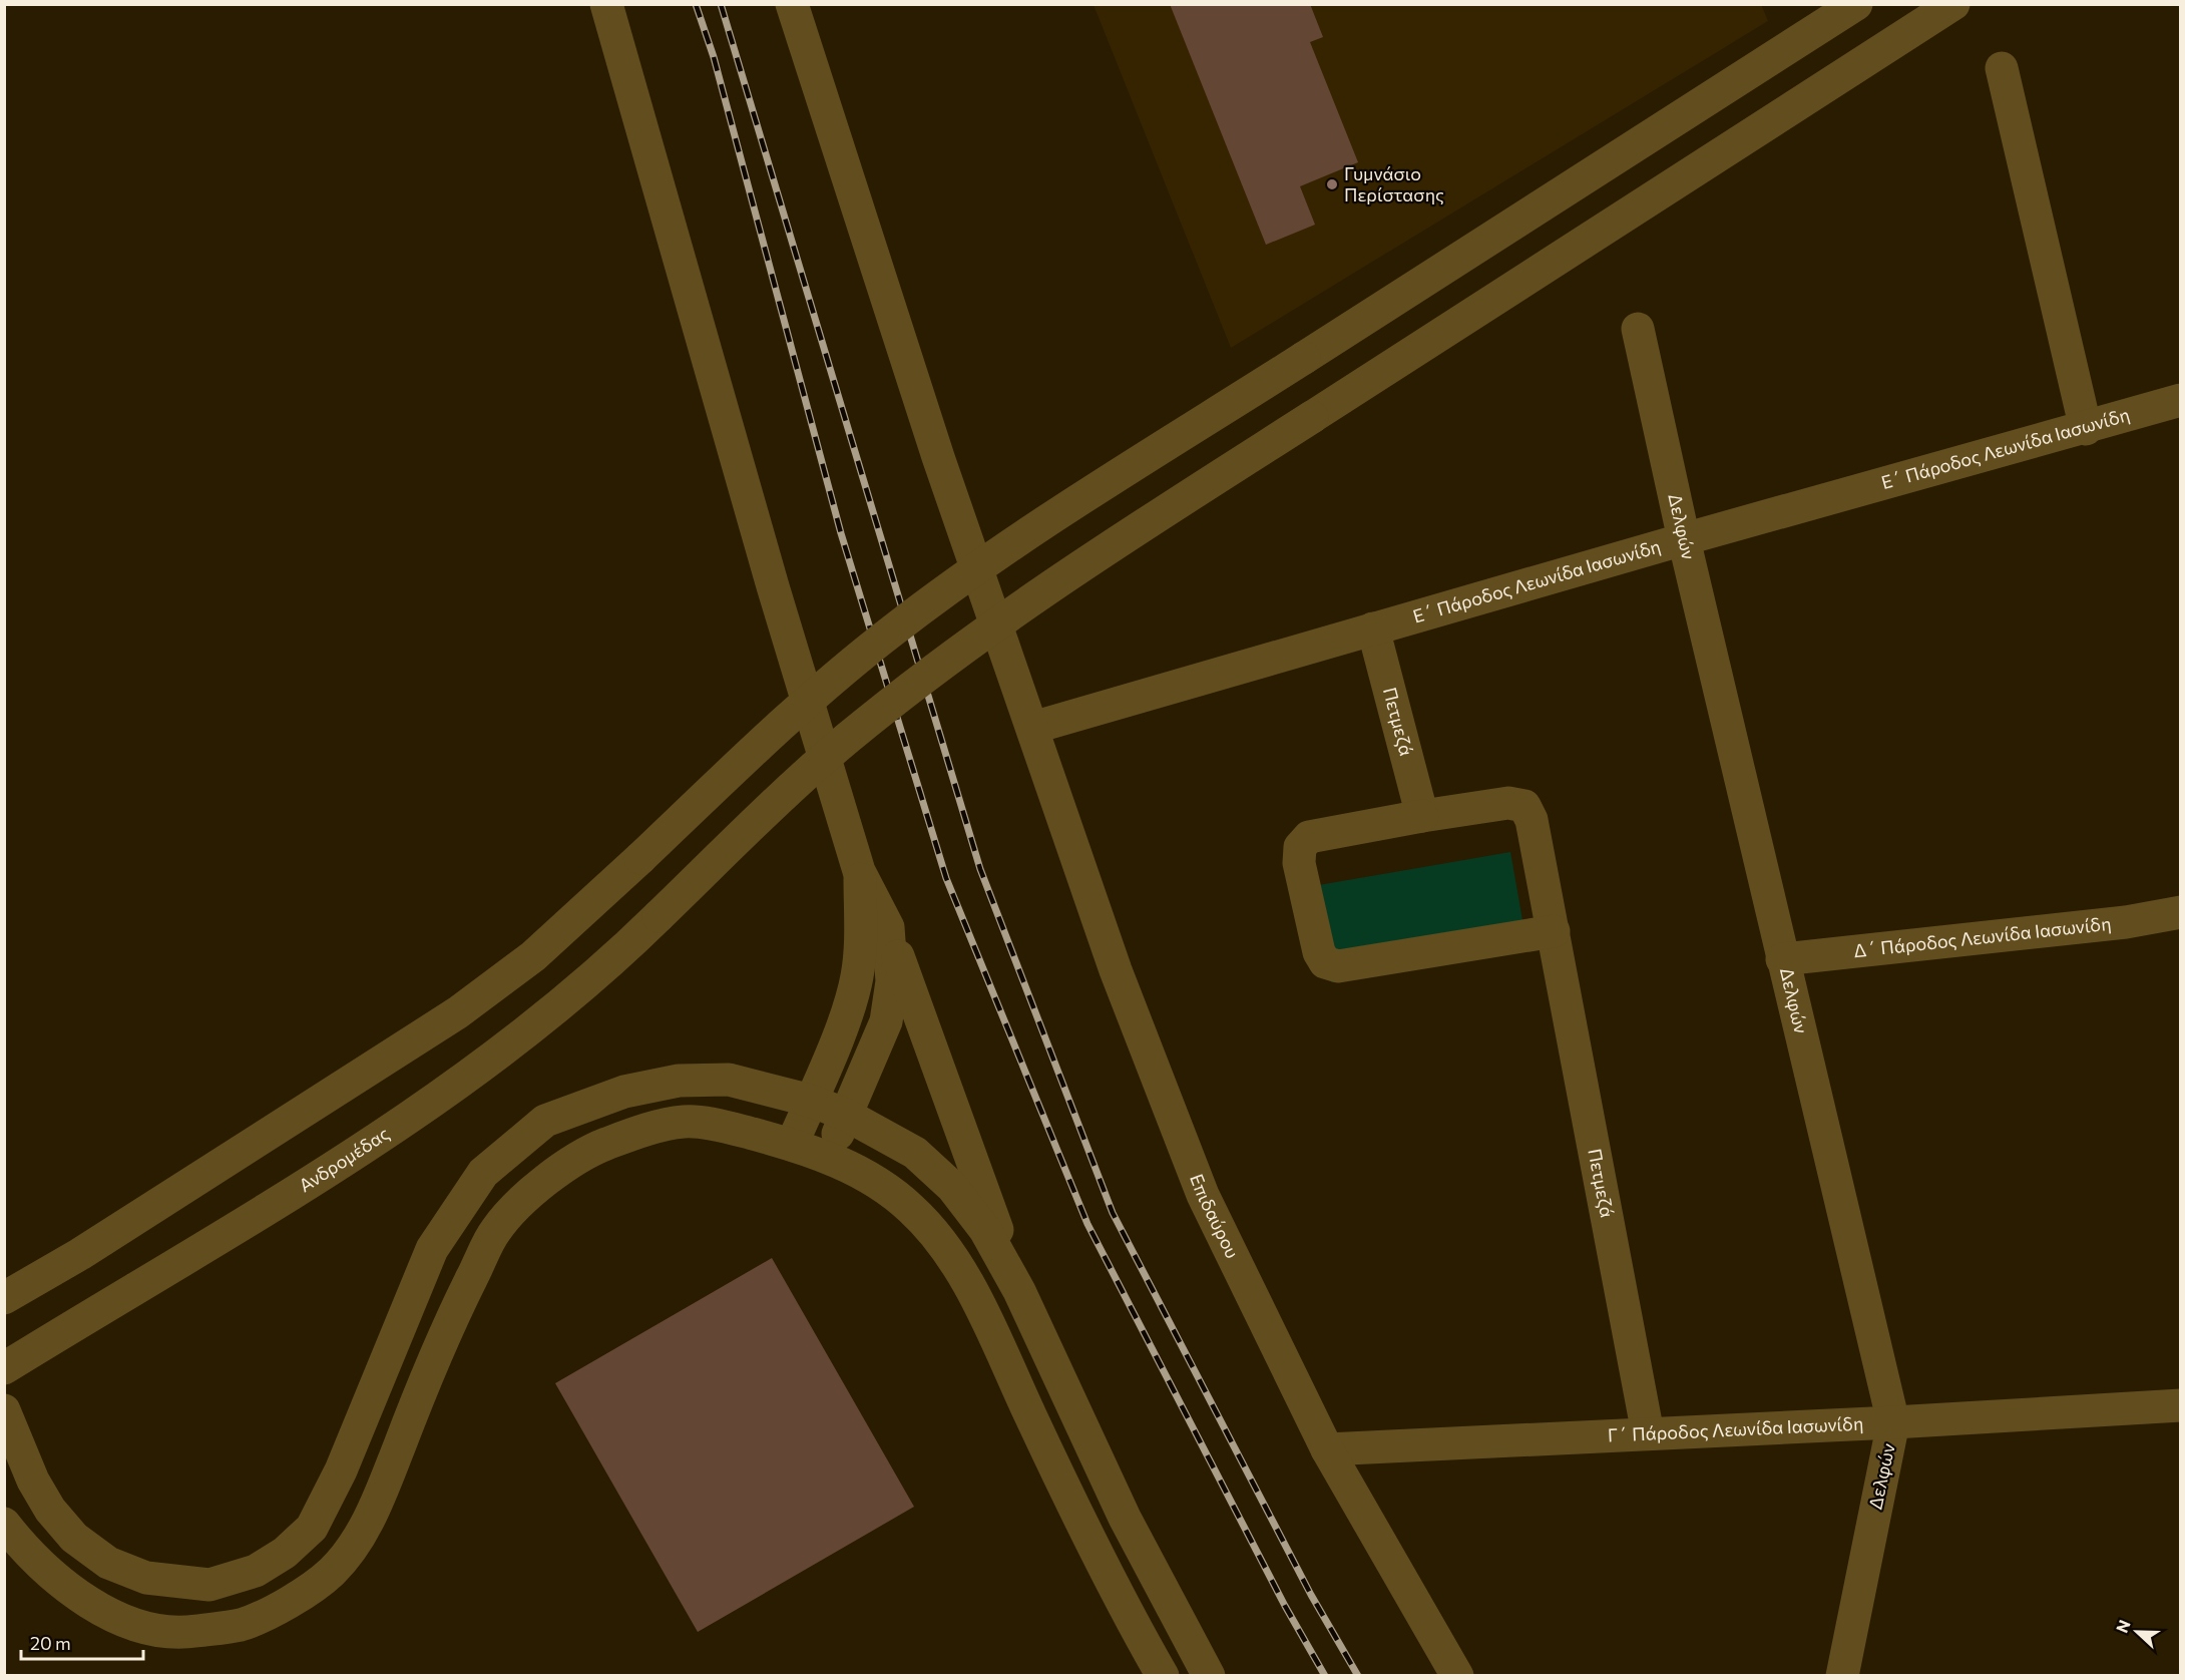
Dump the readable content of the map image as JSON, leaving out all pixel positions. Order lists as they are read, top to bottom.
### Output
{
  "streets": {
    "street": [
      "Ε΄ Πάροδος Λεωνίδα Ιασωνίδη",
      "Δελφών",
      "Πετμεζά",
      "Δ΄ Πάροδος Λεωνίδα Ιασωνίδη",
      "Ανδρομέδας",
      "Επιδαύρου",
      "Γ΄ Πάροδος Λεωνίδα Ιασωνίδη"
    ]
  },
  "crossings": [
    ["Ε΄ Πάροδος Λεωνίδα Ιασωνίδη", "Δελφών"],
    ["Ε΄ Πάροδος Λεωνίδα Ιασωνίδη", "Πετμεζά"],
    ["Ε΄ Πάροδος Λεωνίδα Ιασωνίδη", "Επιδαύρου"],
    ["Δελφών", "Δ΄ Πάροδος Λεωνίδα Ιασωνίδη"],
    ["Δελφών", "Γ΄ Πάροδος Λεωνίδα Ιασωνίδη"],
    ["Πετμεζά", "Γ΄ Πάροδος Λεωνίδα Ιασωνίδη"],
    ["Επιδαύρου", "Γ΄ Πάροδος Λεωνίδα Ιασωνίδη"]
  ],
  "places": ["Γυμνάσιο Περίστασης"],
  "scale_bar": "20 m",
  "north": "left"
}
